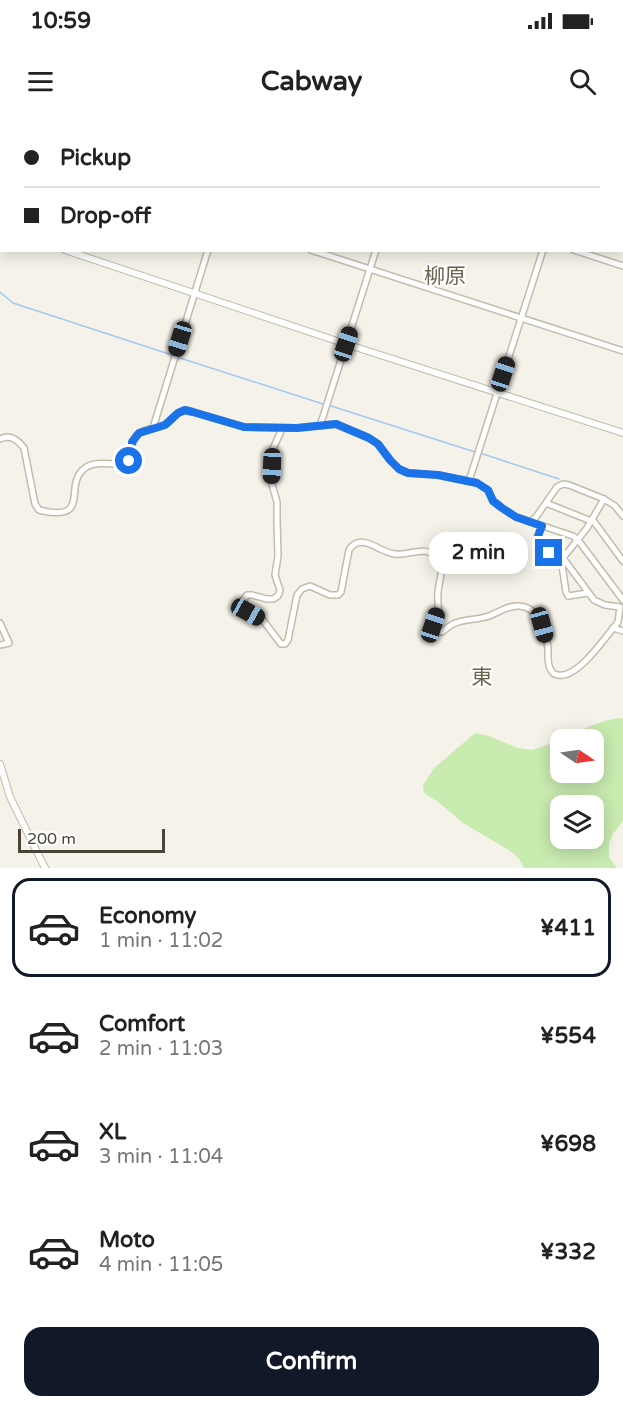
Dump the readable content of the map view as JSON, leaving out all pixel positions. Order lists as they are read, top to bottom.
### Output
{
  "districts": ["柳原", "東"],
  "scale_bar": "200 m",
  "north": "right",
  "page": {
    "status": "10:59",
    "header": "Cabway",
    "banner": ["Pickup", "Drop-off"],
    "bubble": "2 min",
    "scale": "200 m",
    "list": [
      {
        "name": "Economy",
        "note": "1 min · 11:02",
        "value": "¥411"
      },
      {
        "name": "Comfort",
        "note": "2 min · 11:03",
        "value": "¥554"
      },
      {
        "name": "XL",
        "note": "3 min · 11:04",
        "value": "¥698"
      },
      {
        "name": "Moto",
        "note": "4 min · 11:05",
        "value": "¥332"
      }
    ],
    "buttons": "Confirm"
  }
}
